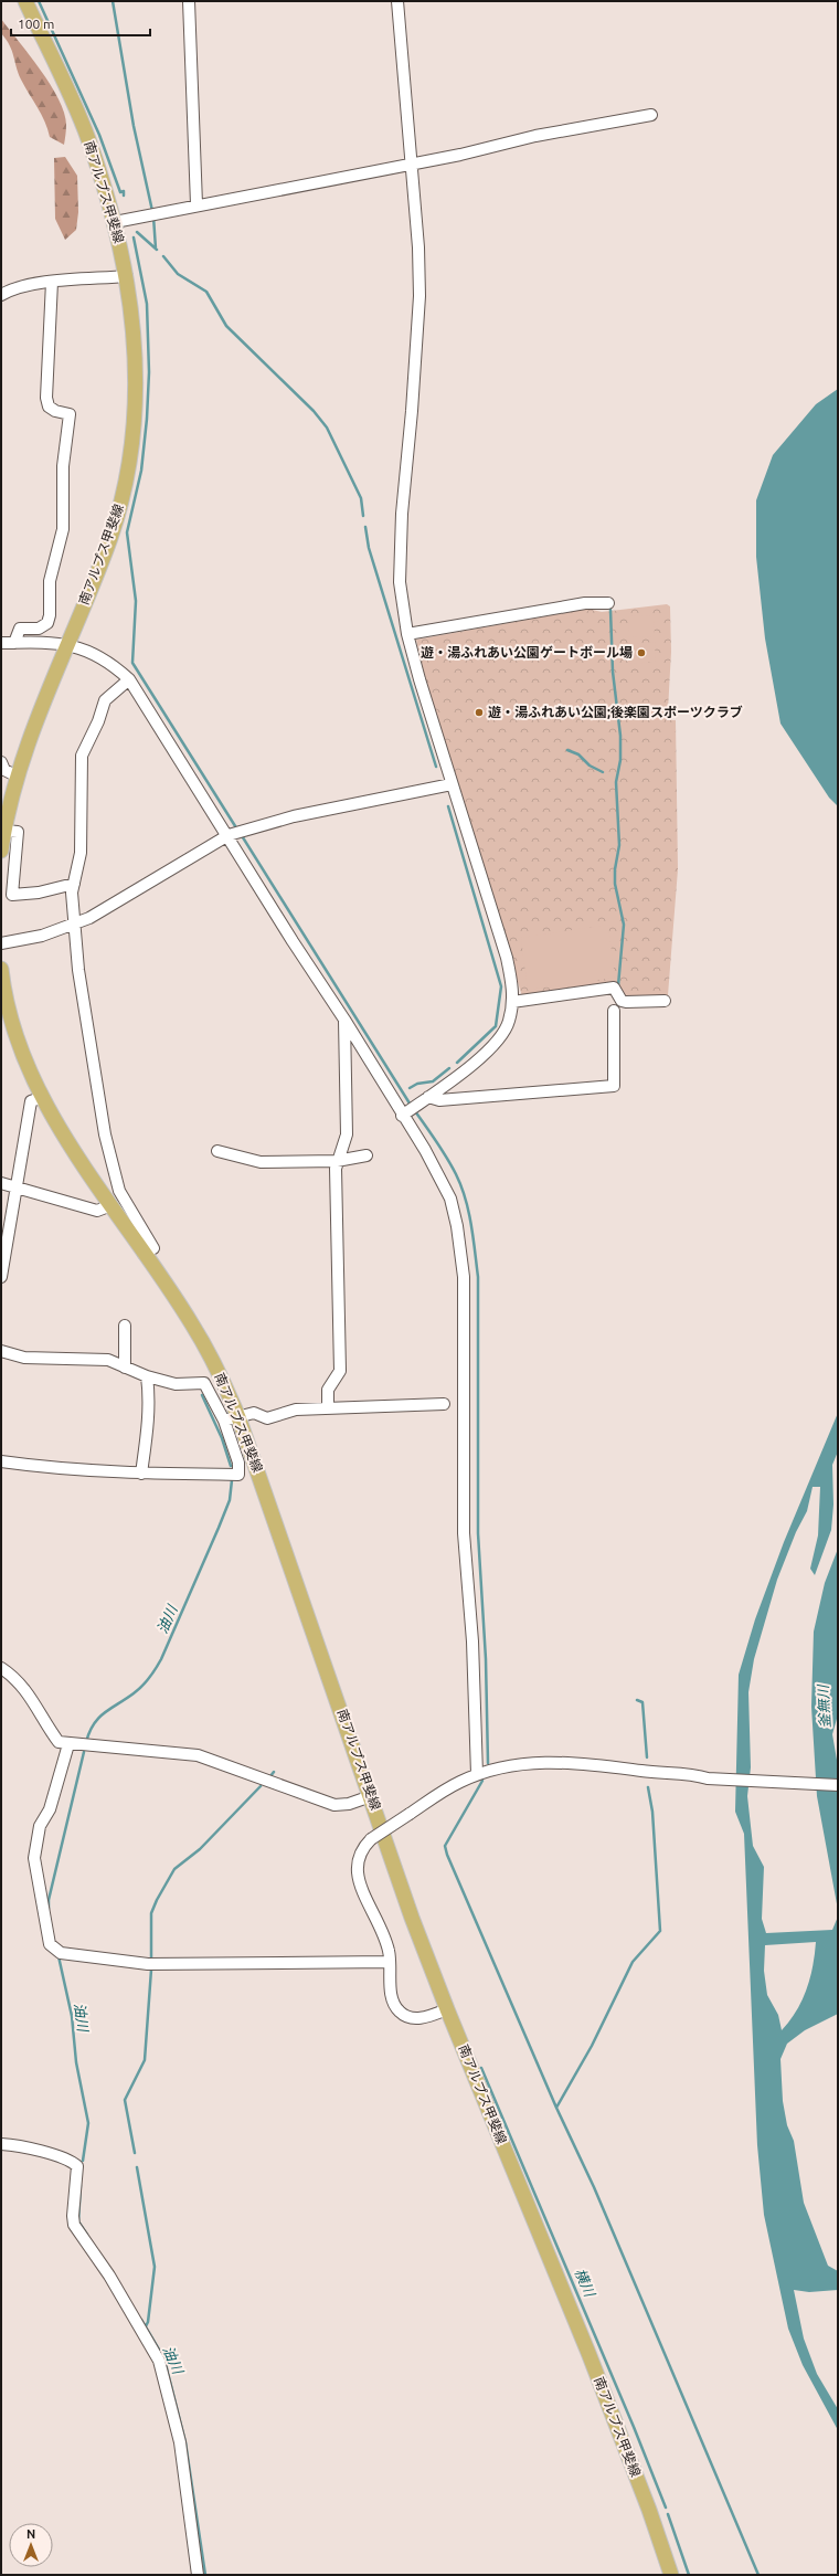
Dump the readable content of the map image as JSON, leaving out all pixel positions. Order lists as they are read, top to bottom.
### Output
{
  "streets": {
    "main road": ["南アルプス甲斐線"]
  },
  "water": ["油川", "釜無川", "横川"],
  "places": ["遊・湯ふれあい公園ゲートボール場", "遊・湯ふれあい公園;後楽園スポーツクラブ"],
  "scale_bar": "100 m",
  "north": "top"
}
